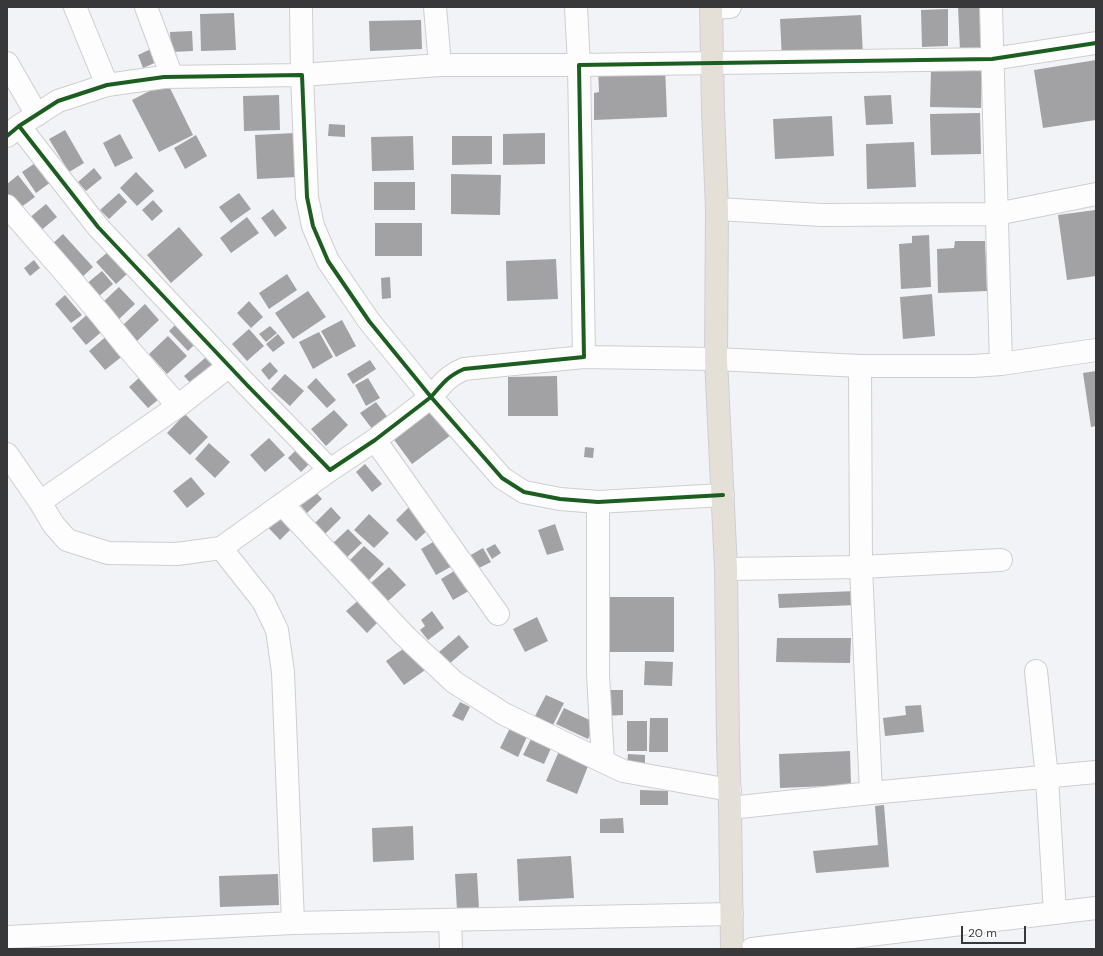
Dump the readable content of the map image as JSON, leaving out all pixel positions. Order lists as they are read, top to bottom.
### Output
{
  "scale_bar": "20 m"
}
